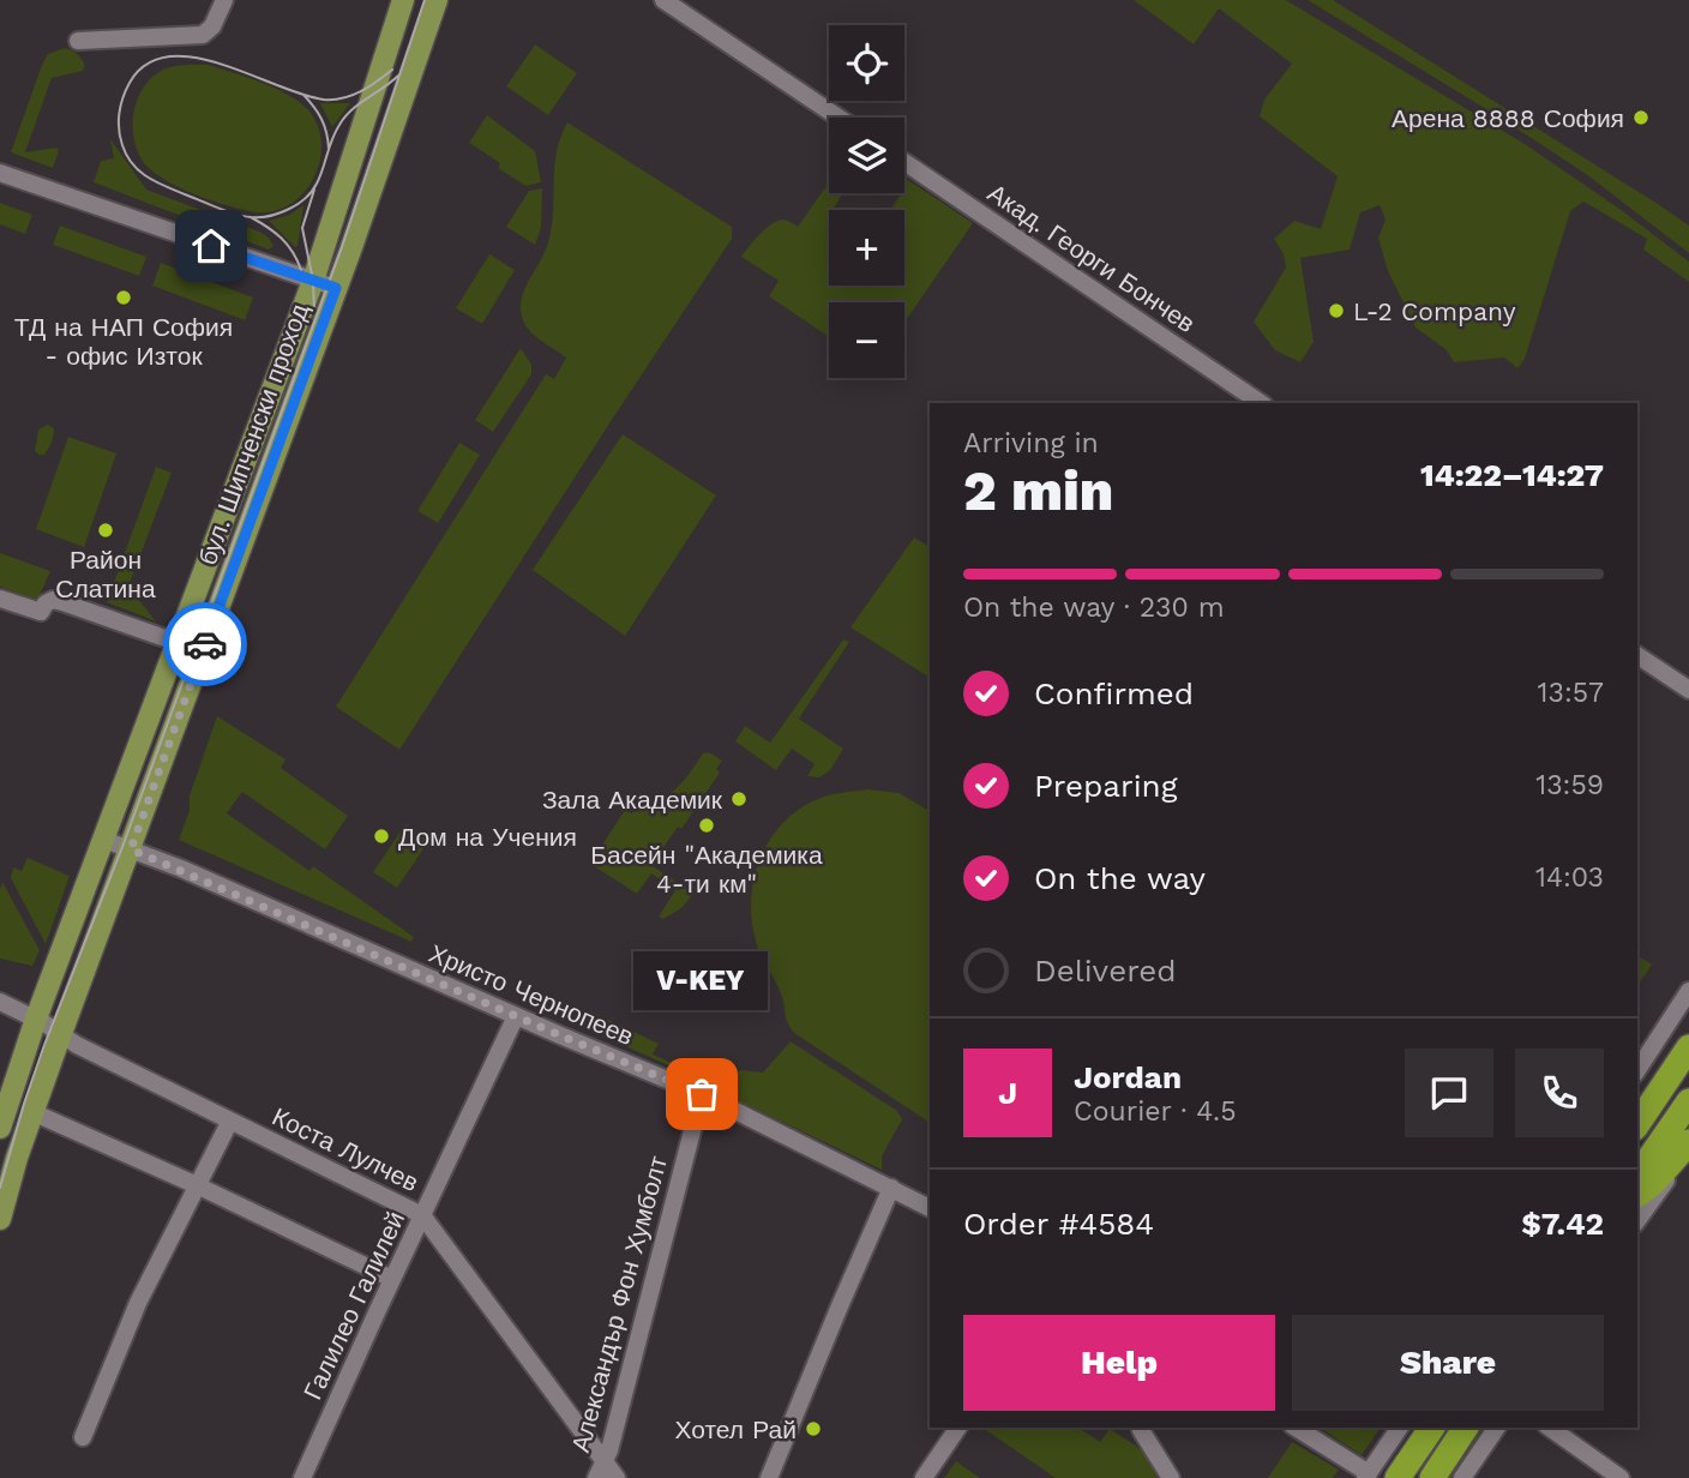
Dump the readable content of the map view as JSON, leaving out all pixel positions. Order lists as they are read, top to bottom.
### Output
{
  "streets": {
    "main road": ["бул. Шипченски проход"],
    "street": [
      "Акад. Георги Бончев",
      "Христо Чернопеев",
      "Коста Лулчев",
      "Александър Фон Хумболт",
      "Галилео Галилей"
    ]
  },
  "crossings": [
    ["бул. Шипченски проход", "Христо Чернопеев"],
    ["бул. Шипченски проход", "Коста Лулчев"],
    ["Христо Чернопеев", "Александър Фон Хумболт"],
    ["Христо Чернопеев", "Галилео Галилей"],
    ["Коста Лулчев", "Александър Фон Хумболт"],
    ["Коста Лулчев", "Галилео Галилей"]
  ],
  "places": [
    "Арена 8888 София",
    "ТД на НАП София - офис Изток",
    "L-2 Company",
    "Район Слатина",
    "Зала Академик",
    "Басейн \"Академика 4-ти км\"",
    "Дом на Учения",
    "V-KEY",
    "Хотел Рай"
  ],
  "page": {
    "map_buttons": ["+", "−"],
    "heading": ["2 min", "Arriving in", "14:22–14:27"],
    "panel": [
      "Jordan",
      "Courier · 4.5",
      "Order #4584",
      "$7.42"
    ],
    "bar": "On the way · 230 m",
    "list": [
      ["Confirmed", "13:57"],
      ["Preparing", "13:59"],
      ["On the way", "14:03"],
      "Delivered"
    ],
    "bubble": "V-KEY",
    "round": "J",
    "buttons": ["Help", "Share"]
  }
}
